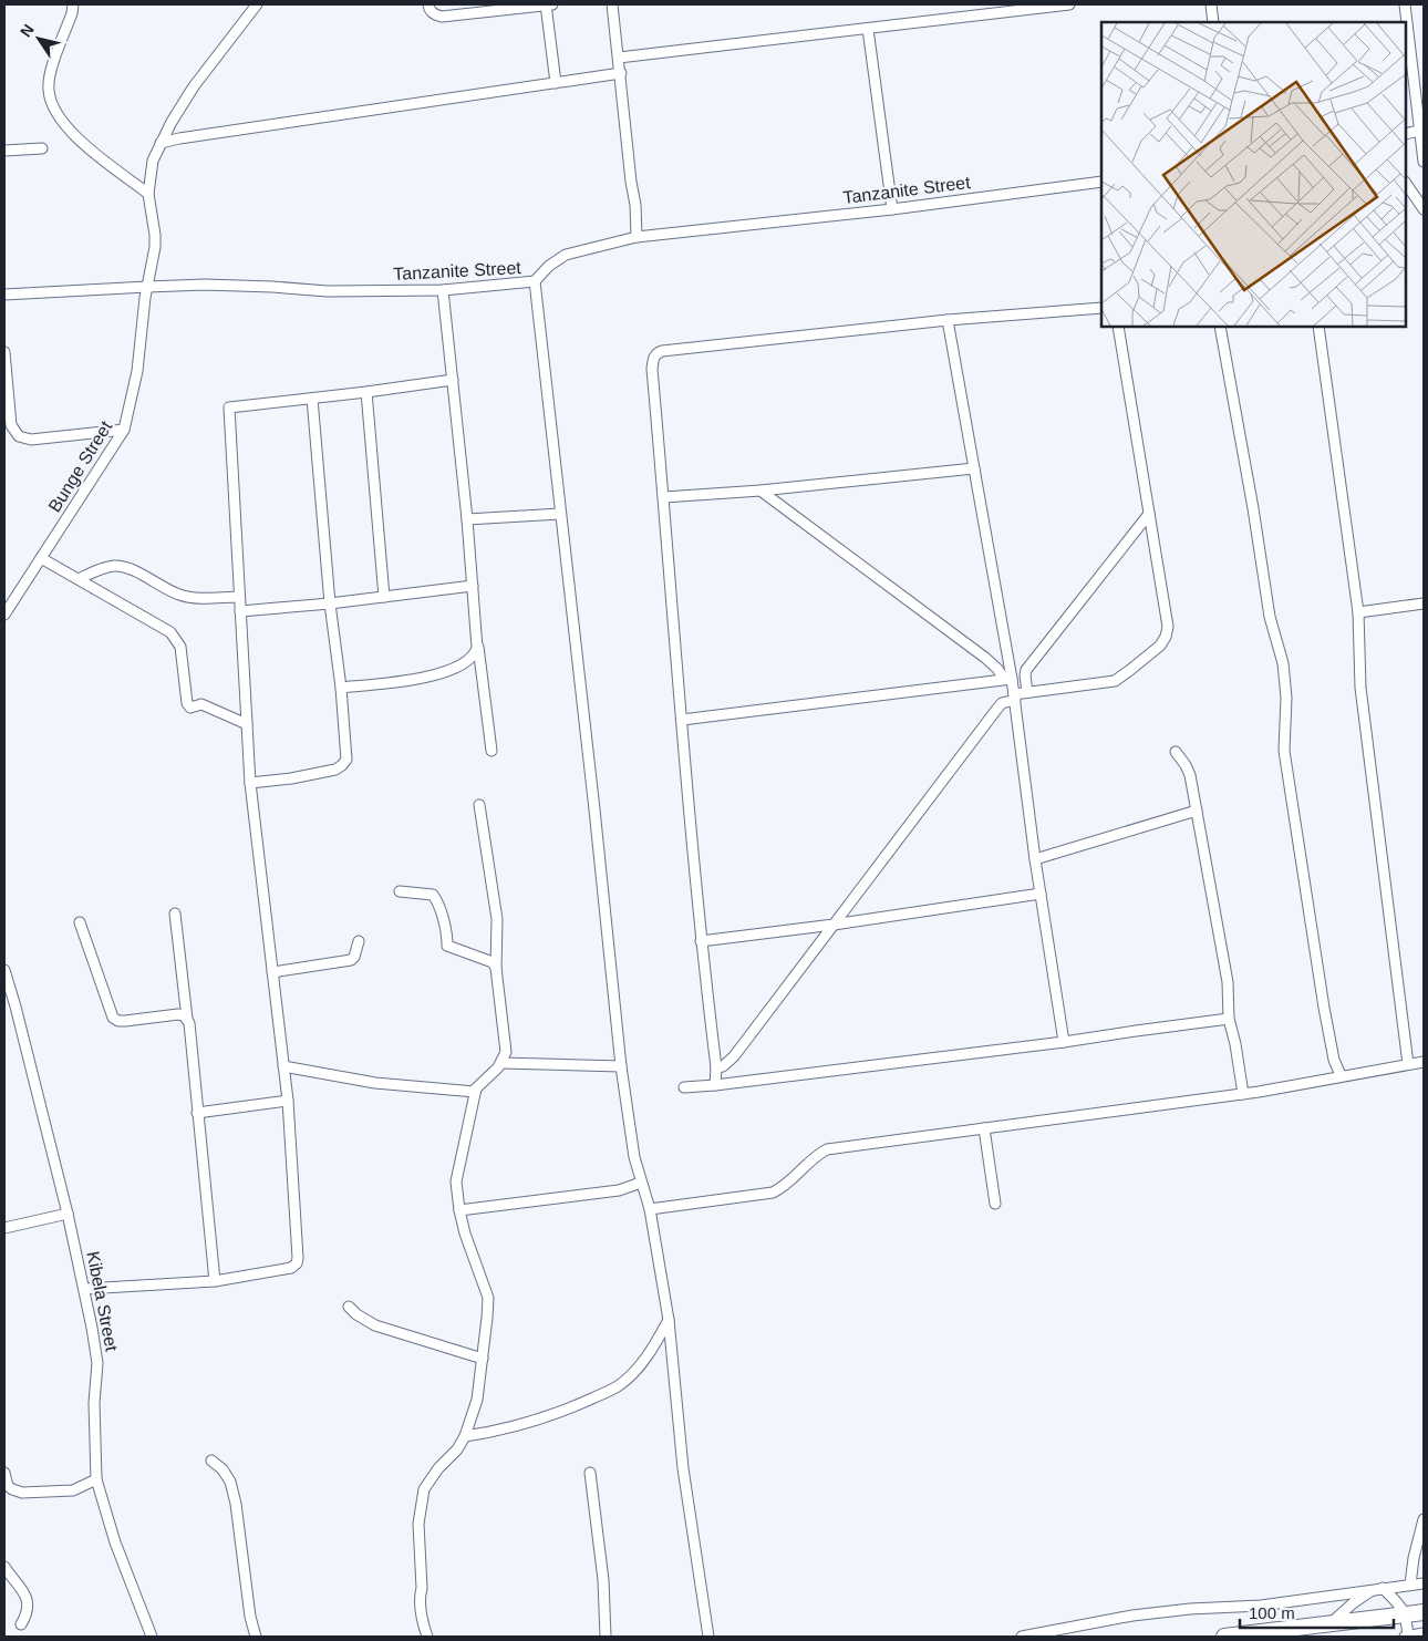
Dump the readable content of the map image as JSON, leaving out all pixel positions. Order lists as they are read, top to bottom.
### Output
{
  "streets": {
    "street": ["Tanzanite Street", "Bunge Street", "Kibela Street"]
  },
  "crossings": [
    ["Tanzanite Street", "Bunge Street"]
  ],
  "scale_bar": "100 m",
  "north": "top left"
}
